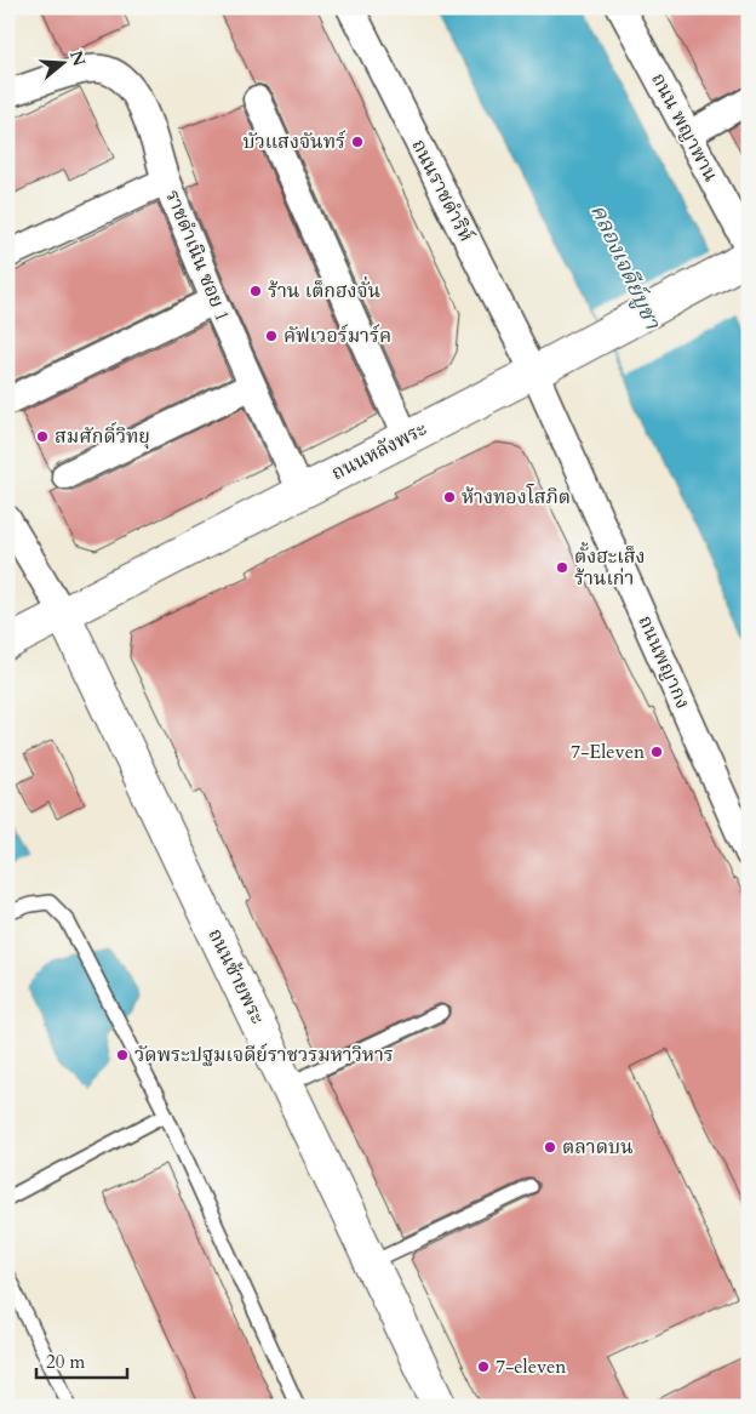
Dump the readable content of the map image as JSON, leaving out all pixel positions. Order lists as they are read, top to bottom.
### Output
{
  "streets": {
    "street": [
      "ถนน พญาพาน",
      "ถนนราชดำริห์",
      "ราชดำเนิน ซอย 1",
      "ถนนหลังพระ",
      "ถนนพญากง",
      "ถนนซ้ายพระ"
    ]
  },
  "crossings": [
    ["ถนน พญาพาน", "ถนนหลังพระ"],
    ["ถนนราชดำริห์", "ถนนหลังพระ"],
    ["ถนนราชดำริห์", "ถนนพญากง"],
    ["ราชดำเนิน ซอย 1", "ถนนหลังพระ"],
    ["ถนนหลังพระ", "ถนนพญากง"],
    ["ถนนหลังพระ", "ถนนซ้ายพระ"]
  ],
  "water": ["คลองเจดีย์บูชา"],
  "places": [
    "บัวแสงจันทร์",
    "ร้าน เต็กฮงจั่น",
    "คัฟเวอร์มาร์ค",
    "สมศักดิ์วิทยุ",
    "ห้างทองโสภิต",
    "ตั้งฮะเส็ง ร้านเก่า",
    "7-Eleven",
    "วัดพระปฐมเจดีย์ราชวรมหาวิหาร",
    "ตลาดบน",
    "7-eleven"
  ],
  "scale_bar": "20 m",
  "north": "right"
}
